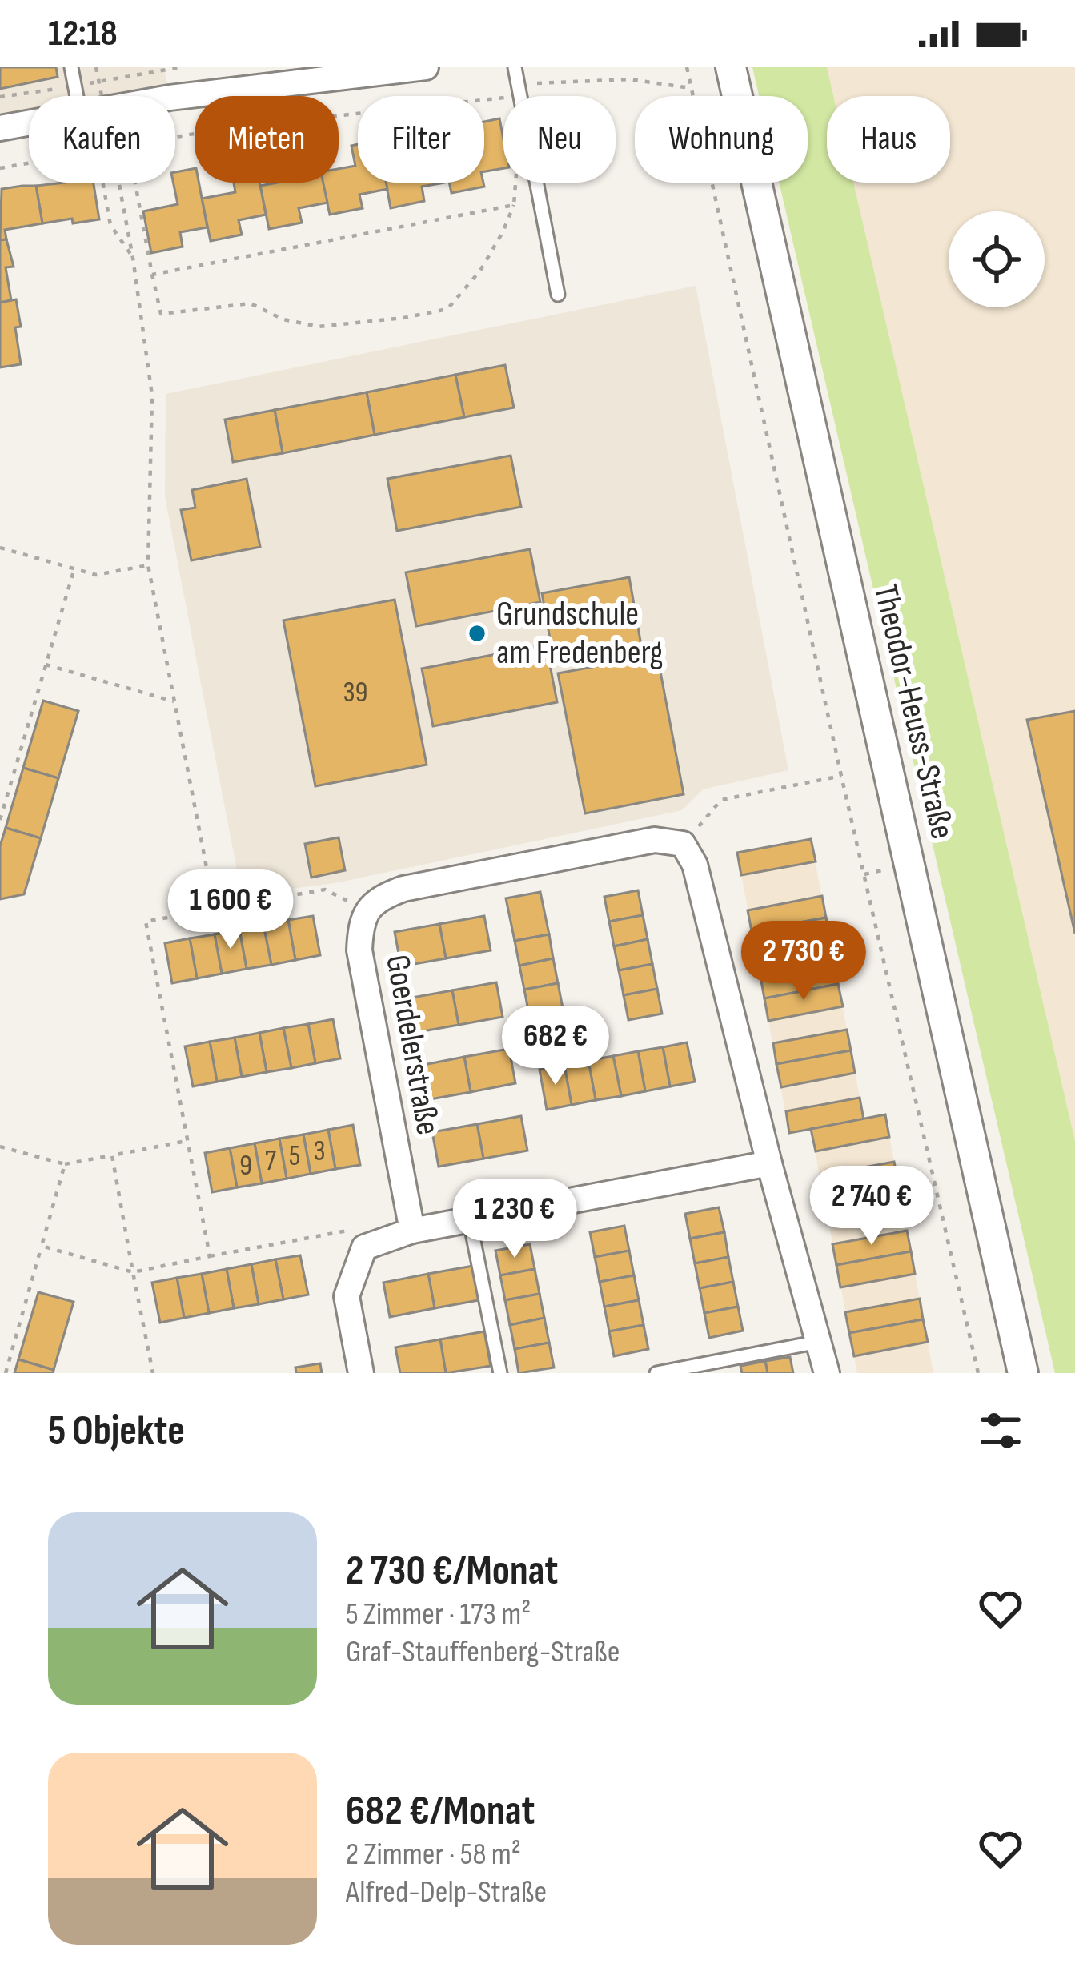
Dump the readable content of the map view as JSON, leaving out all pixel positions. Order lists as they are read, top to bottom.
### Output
{
  "streets": {
    "street": ["Theodor-Heuss-Straße", "Goerdelerstraße"]
  },
  "places": ["Grundschule am Fredenberg"],
  "house_numbers": [
    "39",
    "3",
    "5",
    "7",
    "9"
  ],
  "page": {
    "status": "12:18",
    "chip": [
      "Kaufen",
      "Mieten",
      "Filter",
      "Neu",
      "Wohnung",
      "Haus"
    ],
    "price": [
      "1 600 €",
      "2 730 €",
      "682 €",
      "2 740 €",
      "1 230 €"
    ],
    "heading": "5 Objekte",
    "list": [
      {
        "name": "2 730 €/Monat",
        "note": "5 Zimmer · 173 m² · Graf-Stauffenberg-Straße"
      },
      {
        "name": "682 €/Monat",
        "note": "2 Zimmer · 58 m² · Alfred-Delp-Straße"
      }
    ]
  }
}
